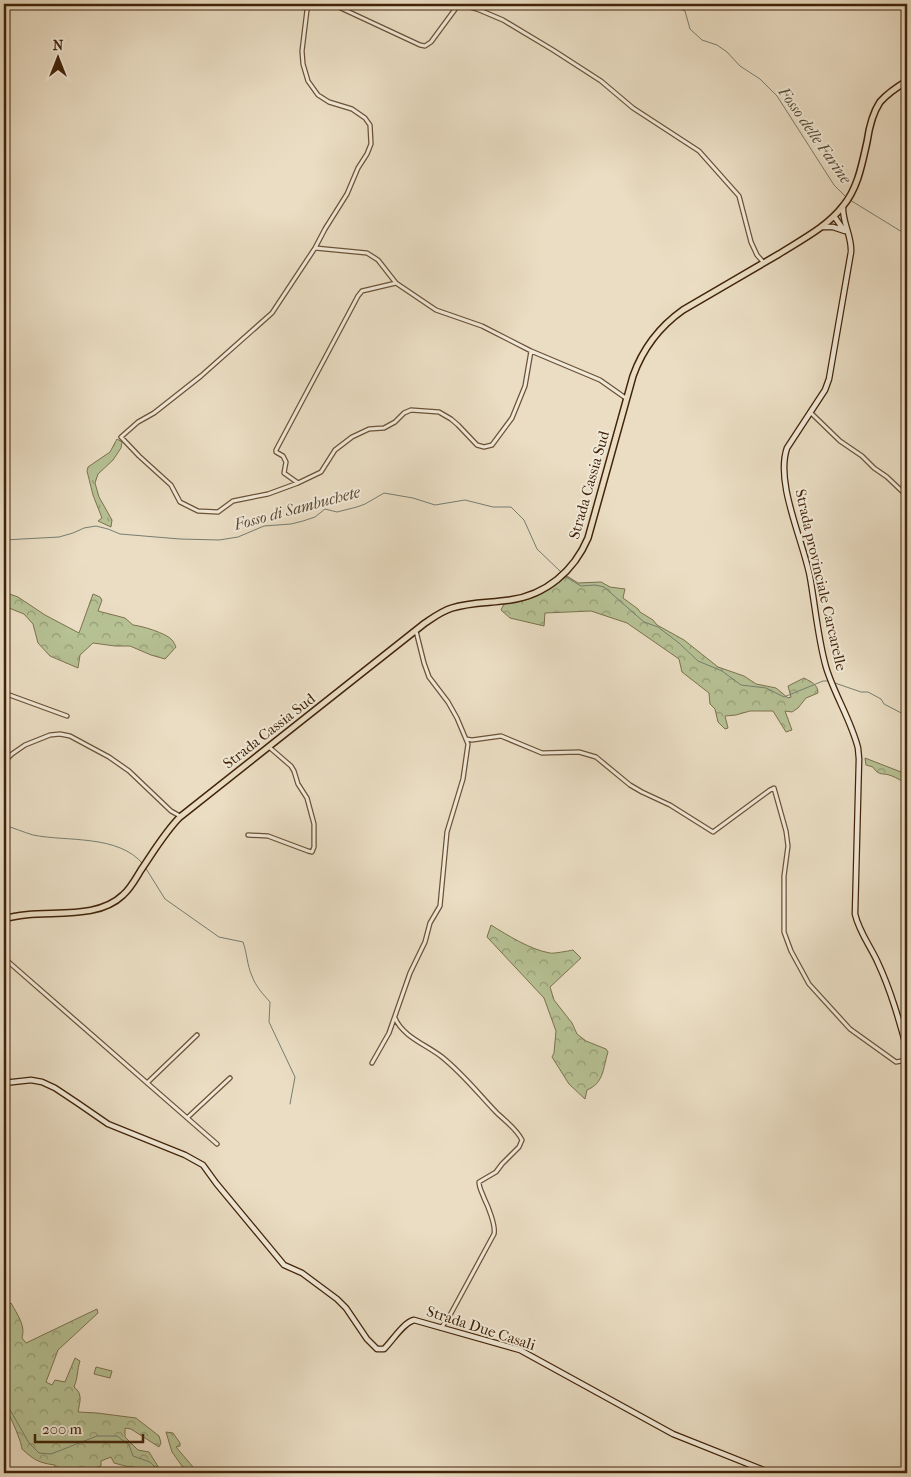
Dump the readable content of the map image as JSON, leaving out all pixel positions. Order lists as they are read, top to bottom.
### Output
{
  "streets": {
    "main road": ["Strada Cassia Sud", "Strada provinciale Carcarelle", "Strada Due Casali"]
  },
  "water": ["Fosso delle Farine", "Fosso di Sambuchete"],
  "scale_bar": "200 m",
  "north": "top"
}
